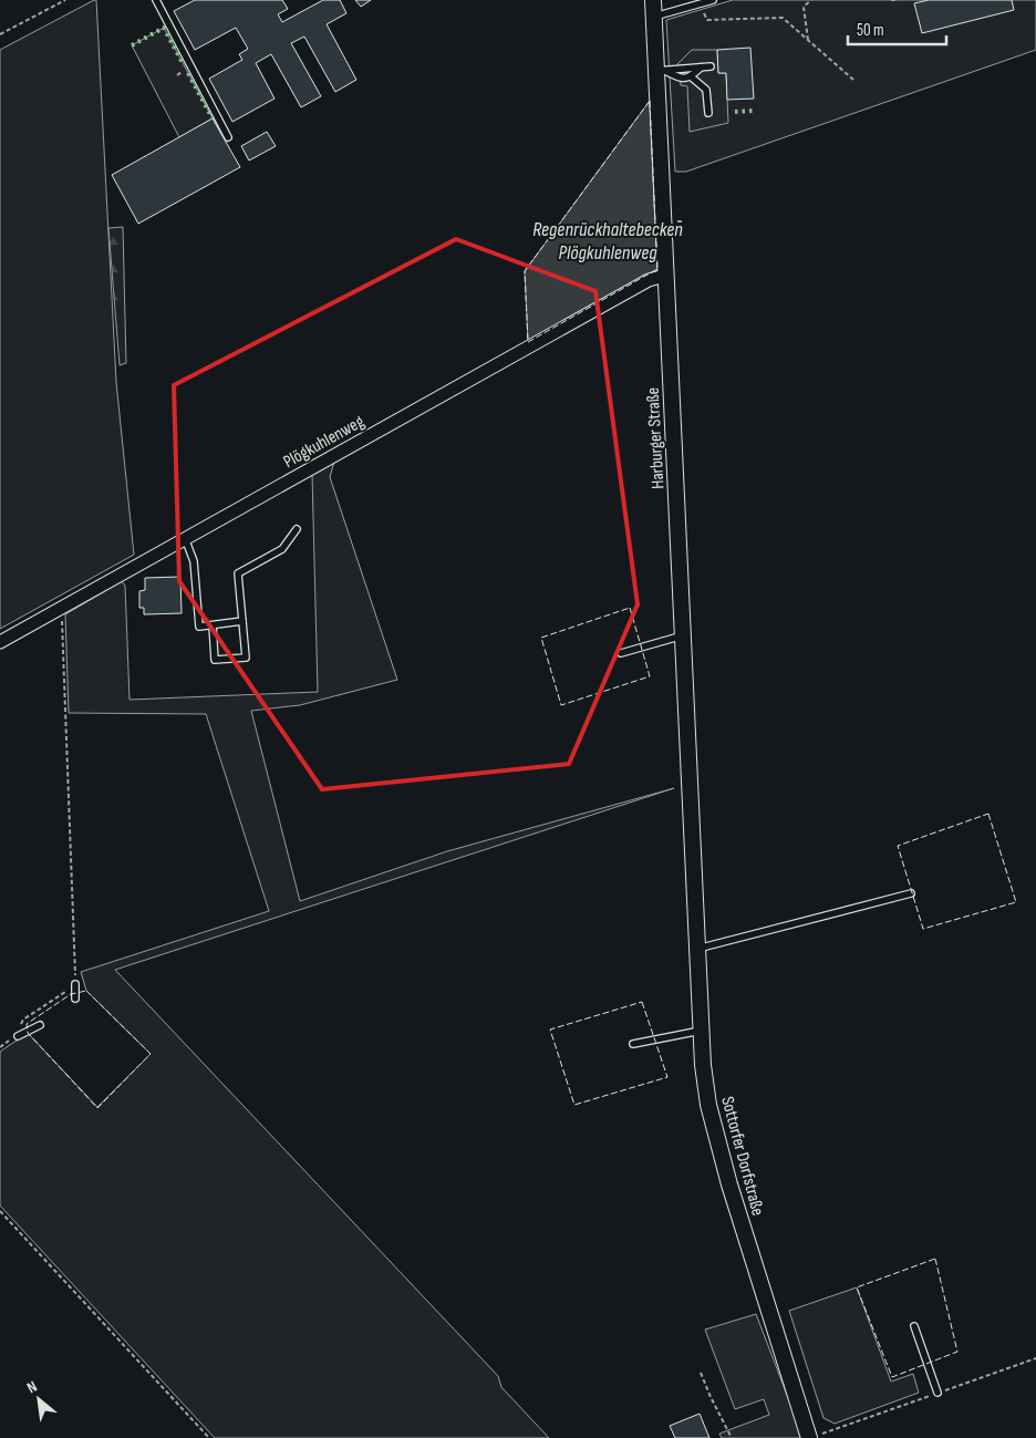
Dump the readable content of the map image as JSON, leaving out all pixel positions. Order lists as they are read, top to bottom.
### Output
{
  "streets": {
    "street": ["Harburger Straße", "Plögkuhlenweg", "Sottorfer Dorfstraße"]
  },
  "crossings": [
    ["Harburger Straße", "Plögkuhlenweg"],
    ["Harburger Straße", "Sottorfer Dorfstraße"]
  ],
  "water": ["Regenrückhaltebecken Plögkuhlenweg"],
  "scale_bar": "50 m",
  "north": "top left"
}
